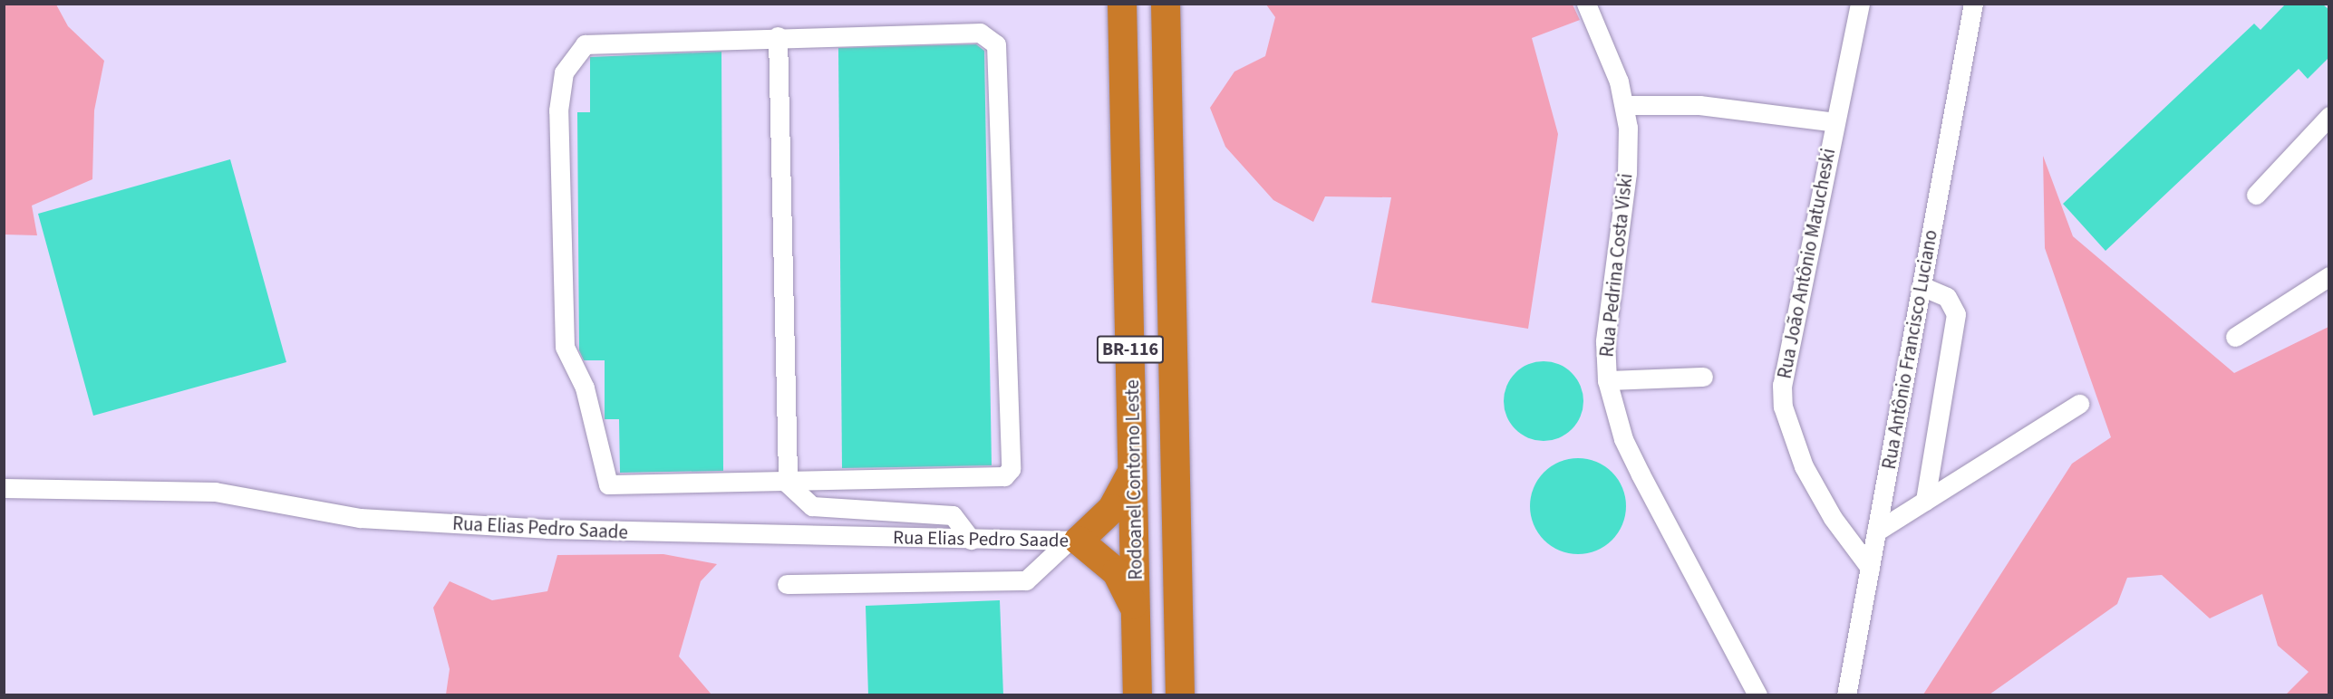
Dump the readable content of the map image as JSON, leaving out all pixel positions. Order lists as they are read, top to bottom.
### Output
{
  "streets": {
    "highway": ["BR-116", "Rodoanel Contorno Leste"],
    "street": [
      "Rua João Antônio Matucheski",
      "Rua Pedrina Costa Viski",
      "Rua Antônio Francisco Luciano",
      "Rua Elias Pedro Saade"
    ]
  },
  "crossings": [
    ["Rua João Antônio Matucheski", "Rua Antônio Francisco Luciano"]
  ]
}
